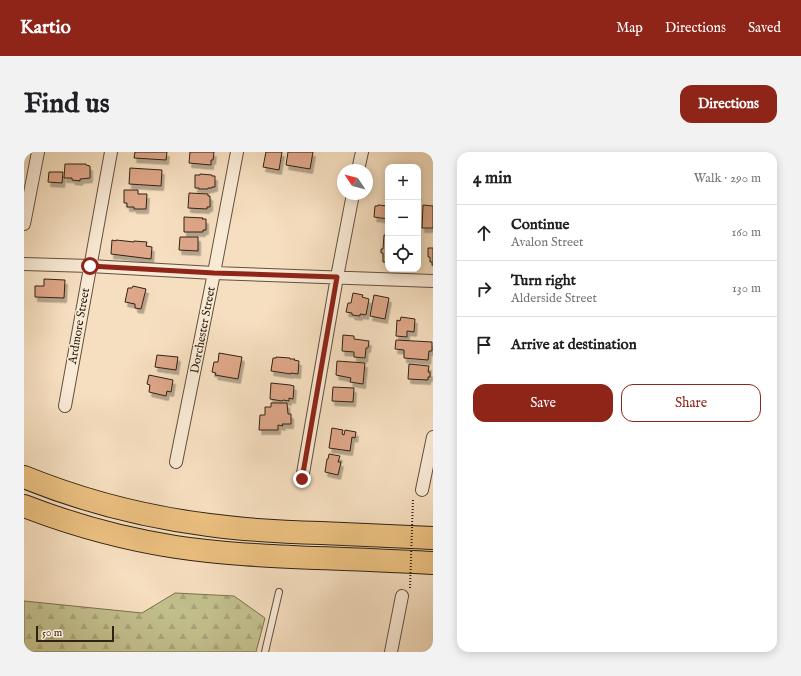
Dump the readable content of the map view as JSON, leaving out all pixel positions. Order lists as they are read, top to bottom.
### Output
{
  "streets": {
    "street": ["Ardmore Street", "Dorchester Street"]
  },
  "scale_bar": "50 m",
  "north": "top left",
  "page": {
    "header": "Kartio",
    "nav": ["Map", "Directions", "Saved"],
    "buttons": [
      "Directions",
      ["Save", "Share"]
    ],
    "title": "Find us",
    "heading": ["4 min", "Walk · 290 m"],
    "map_buttons": ["+", "−"],
    "list": [
      ["Continue", "Avalon Street", "160 m"],
      ["Turn right", "Alderside Street", "130 m"],
      "Arrive at destination"
    ],
    "scale": "50 m"
  }
}
